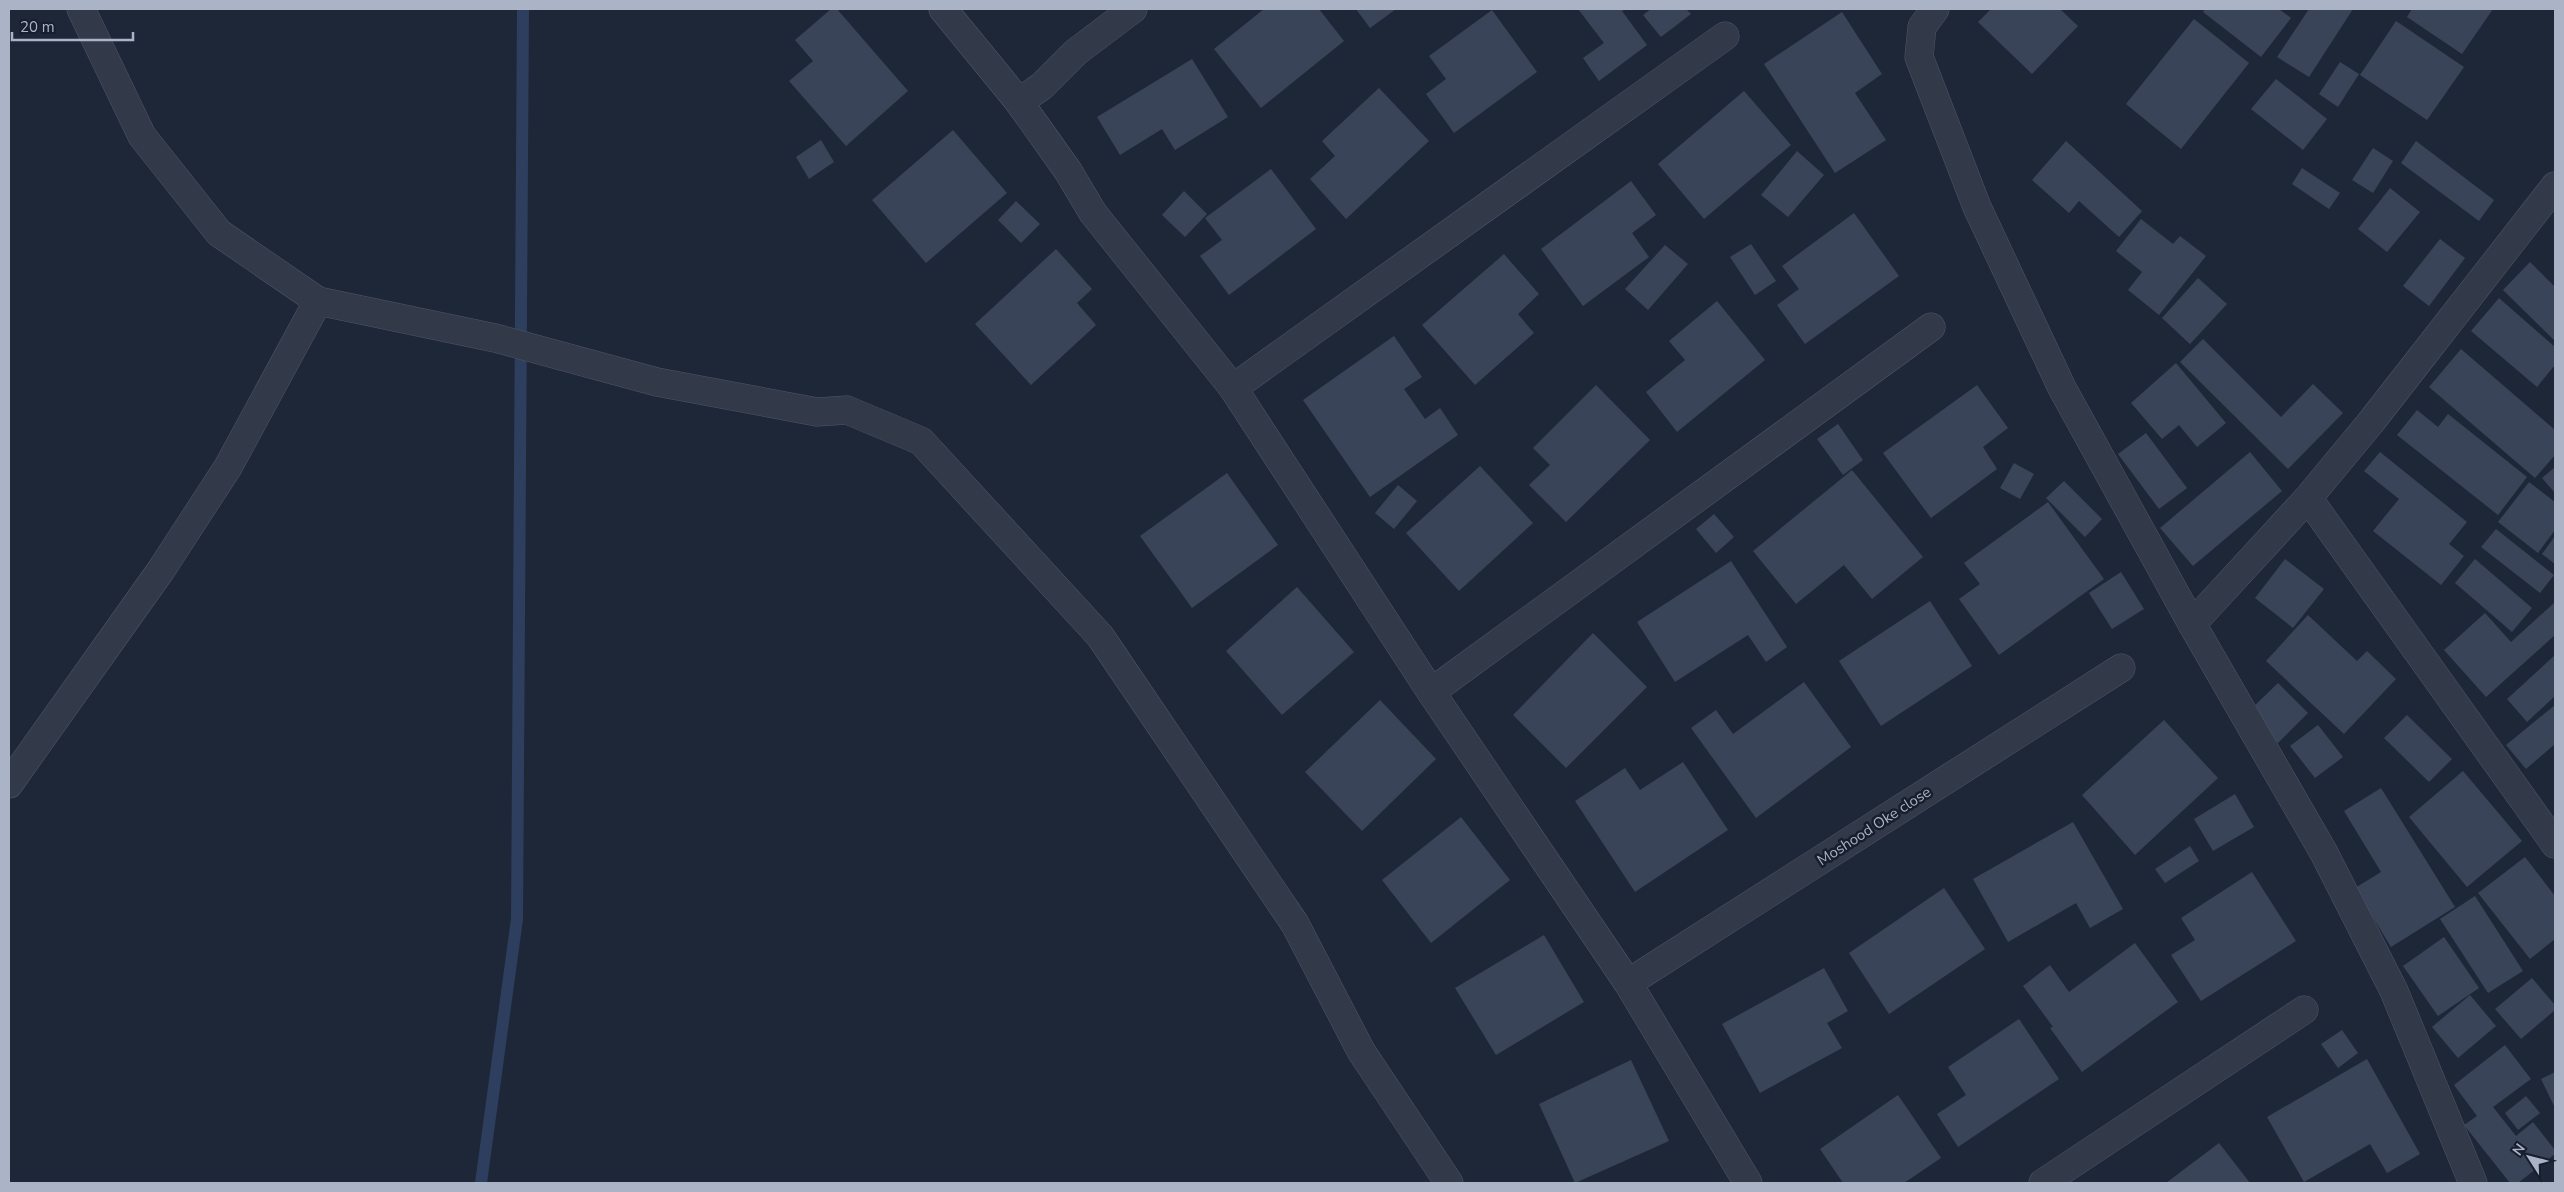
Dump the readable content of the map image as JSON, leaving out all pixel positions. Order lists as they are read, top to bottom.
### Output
{
  "streets": {
    "street": ["Moshood Oke close"]
  },
  "scale_bar": "20 m",
  "north": "top left"
}
